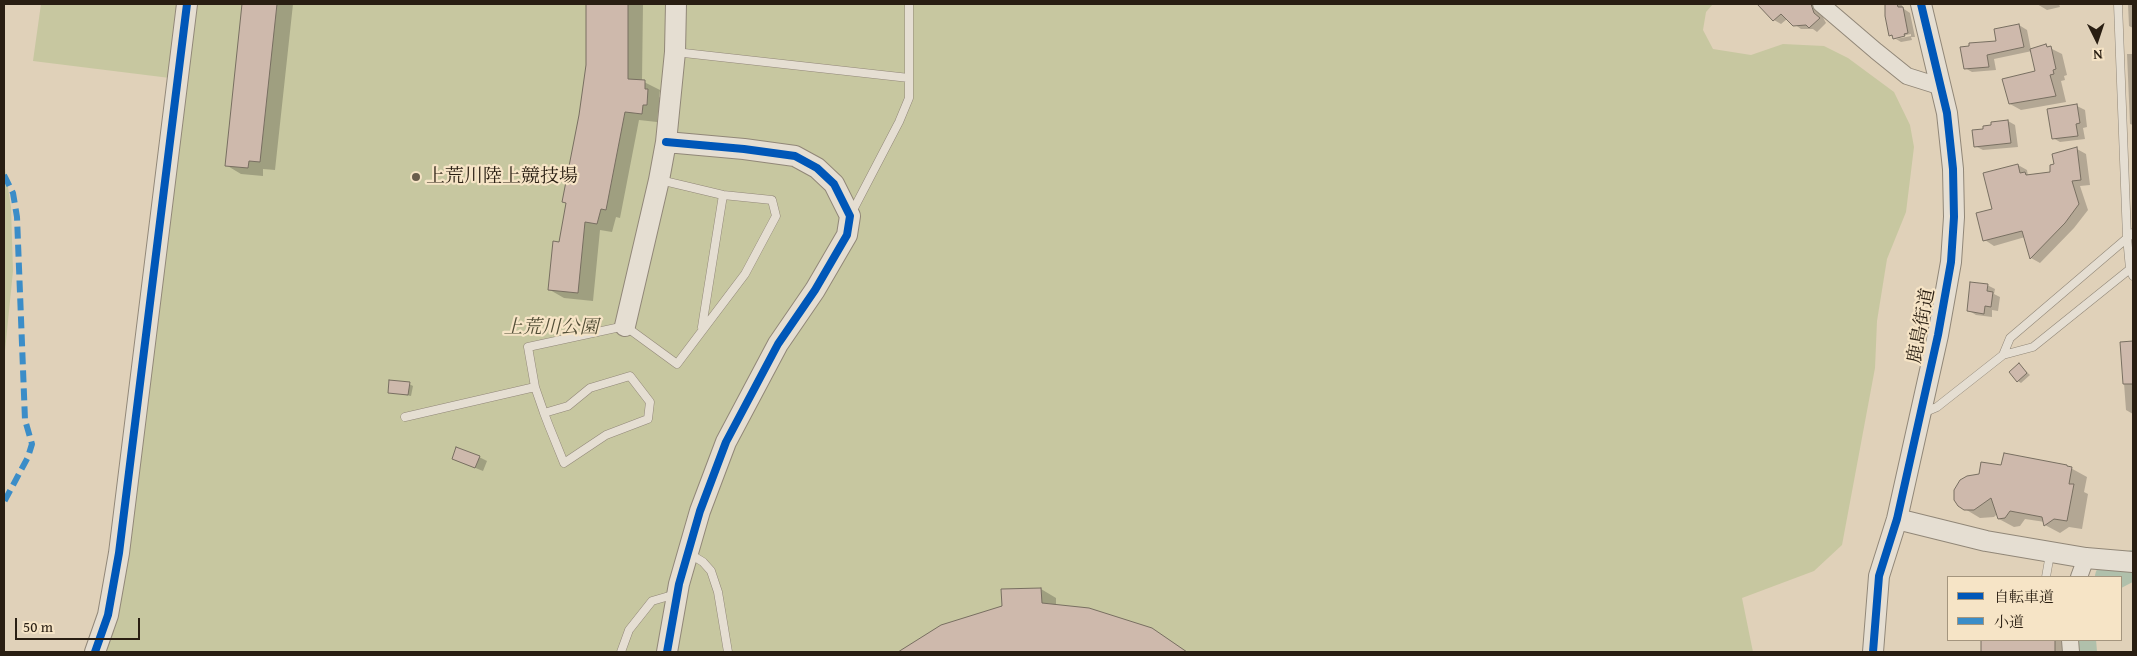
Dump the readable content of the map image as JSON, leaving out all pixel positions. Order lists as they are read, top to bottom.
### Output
{
  "streets": {
    "street": ["鹿島街道"]
  },
  "parks": ["上荒川公園"],
  "places": ["上荒川陸上競技場"],
  "legend": ["自転車道", "小道"],
  "scale_bar": "50 m",
  "north": "bottom"
}
